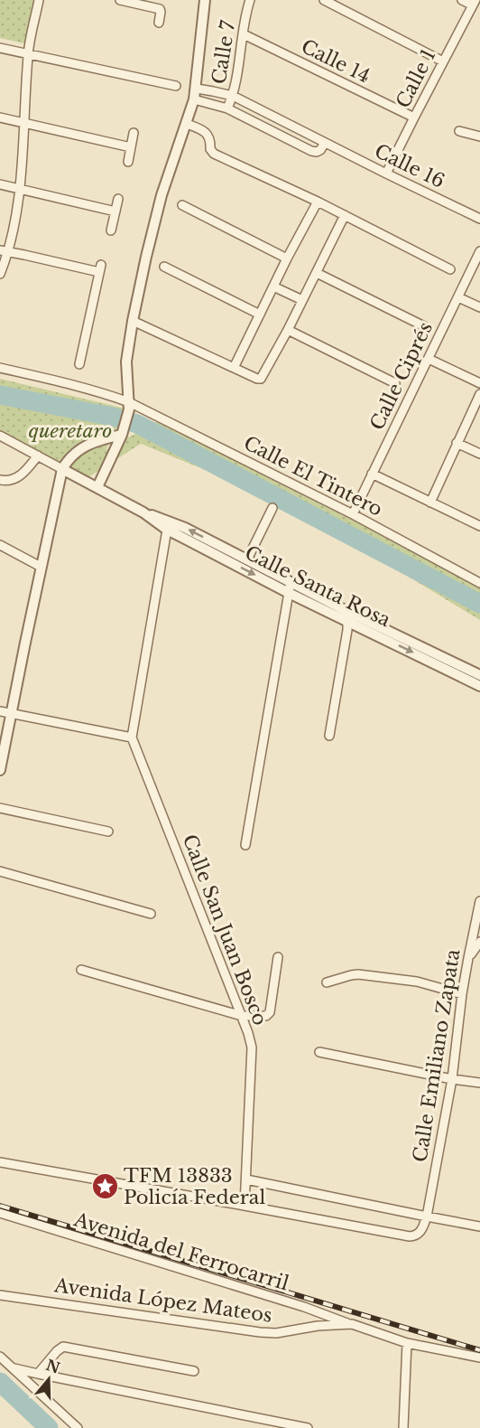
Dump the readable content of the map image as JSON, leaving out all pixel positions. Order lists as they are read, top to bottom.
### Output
{
  "streets": {
    "street": [
      "Calle 7",
      "Calle 14",
      "Calle 1",
      "Calle 16",
      "Calle Ciprés",
      "Calle El Tintero",
      "Calle Santa Rosa",
      "Calle San Juan Bosco",
      "Calle Emiliano Zapata",
      "Avenida del Ferrocarril",
      "Avenida López Mateos"
    ]
  },
  "crossings": [
    ["Calle 7", "Calle 14"],
    ["Calle 7", "Calle 16"],
    ["Calle 14", "Calle 1"],
    ["Calle 1", "Calle 16"],
    ["Calle Ciprés", "Calle El Tintero"],
    ["Avenida del Ferrocarril", "Avenida López Mateos"]
  ],
  "parks": ["queretaro"],
  "places": {
    "place": ["TFM 13833 Policía Federal"]
  },
  "north": "top"
}
